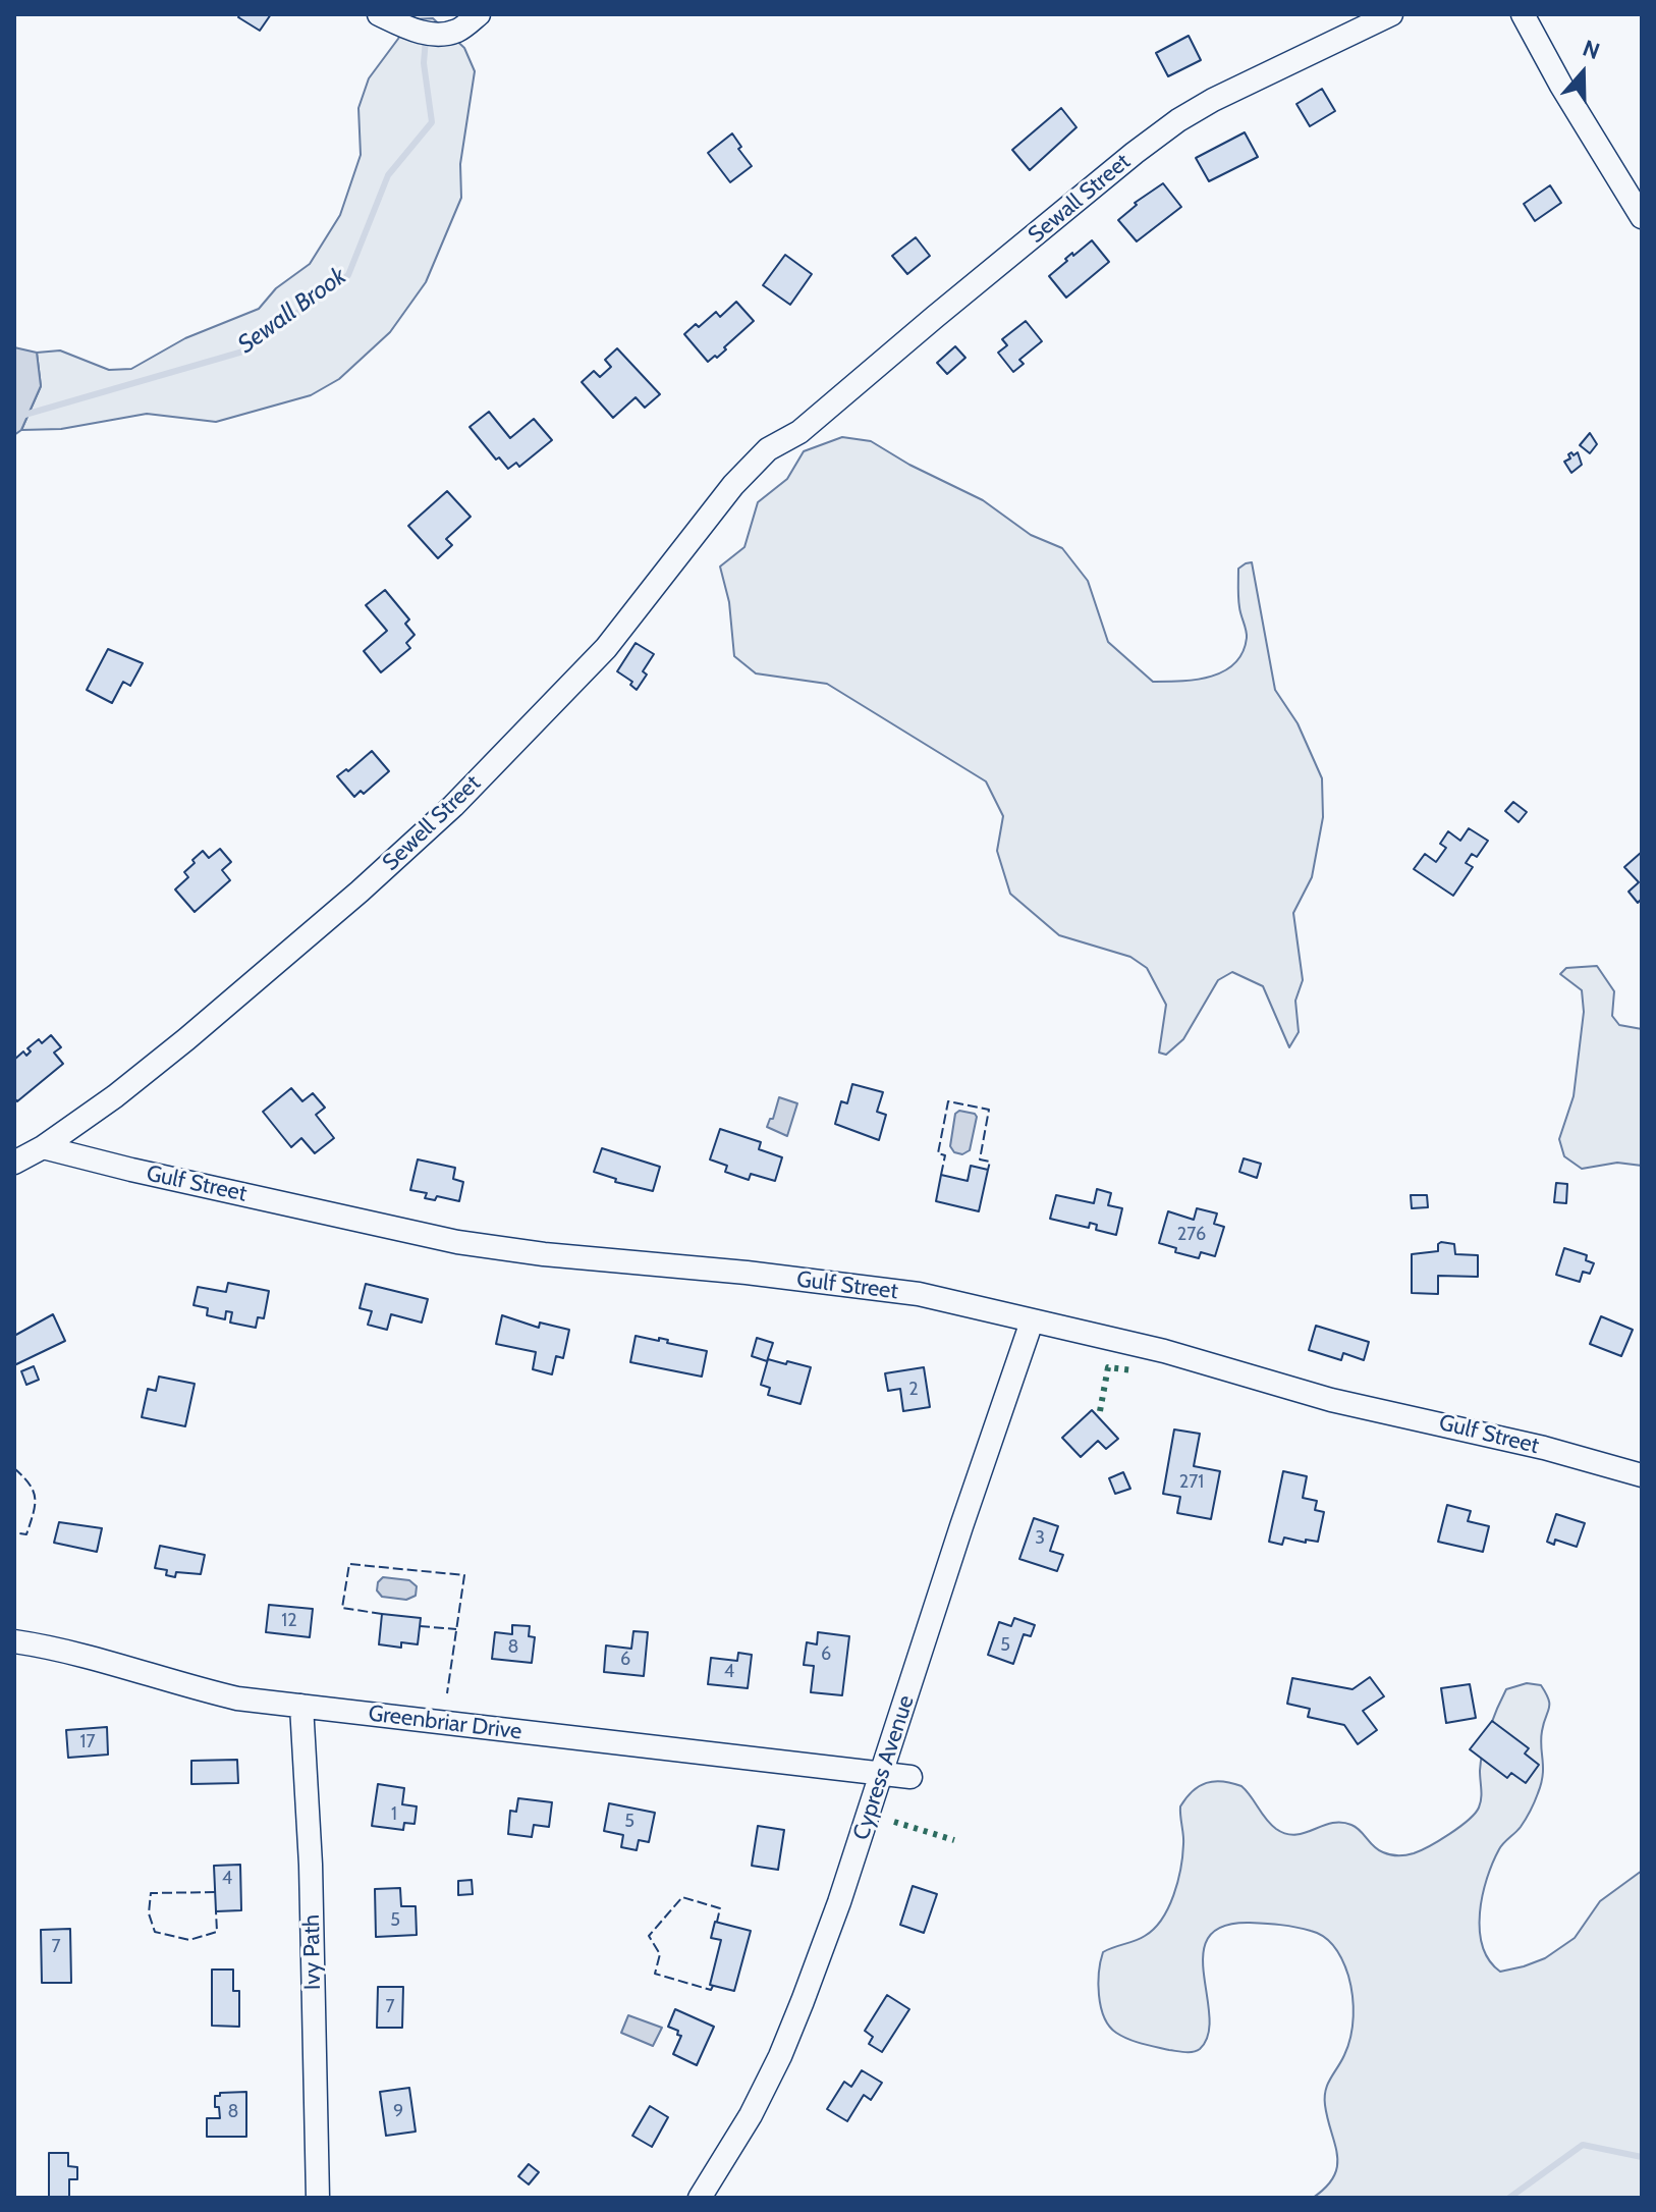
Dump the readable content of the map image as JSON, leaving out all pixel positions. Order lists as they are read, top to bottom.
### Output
{
  "streets": {
    "street": [
      "Sewall Street",
      "Sewell Street",
      "Gulf Street",
      "Greenbriar Drive",
      "Cypress Avenue",
      "Ivy Path"
    ]
  },
  "crossings": [
    ["Sewall Street", "Sewell Street"],
    ["Sewell Street", "Gulf Street"],
    ["Gulf Street", "Cypress Avenue"],
    ["Greenbriar Drive", "Cypress Avenue"],
    ["Greenbriar Drive", "Ivy Path"]
  ],
  "water": ["Sewall Brook"],
  "house_numbers": [
    "276",
    "2",
    "271",
    "3",
    "12",
    "5",
    "8",
    "6",
    "6",
    "4",
    "17",
    "1",
    "5",
    "4",
    "5",
    "7",
    "7",
    "8",
    "9"
  ],
  "north": "top"
}
